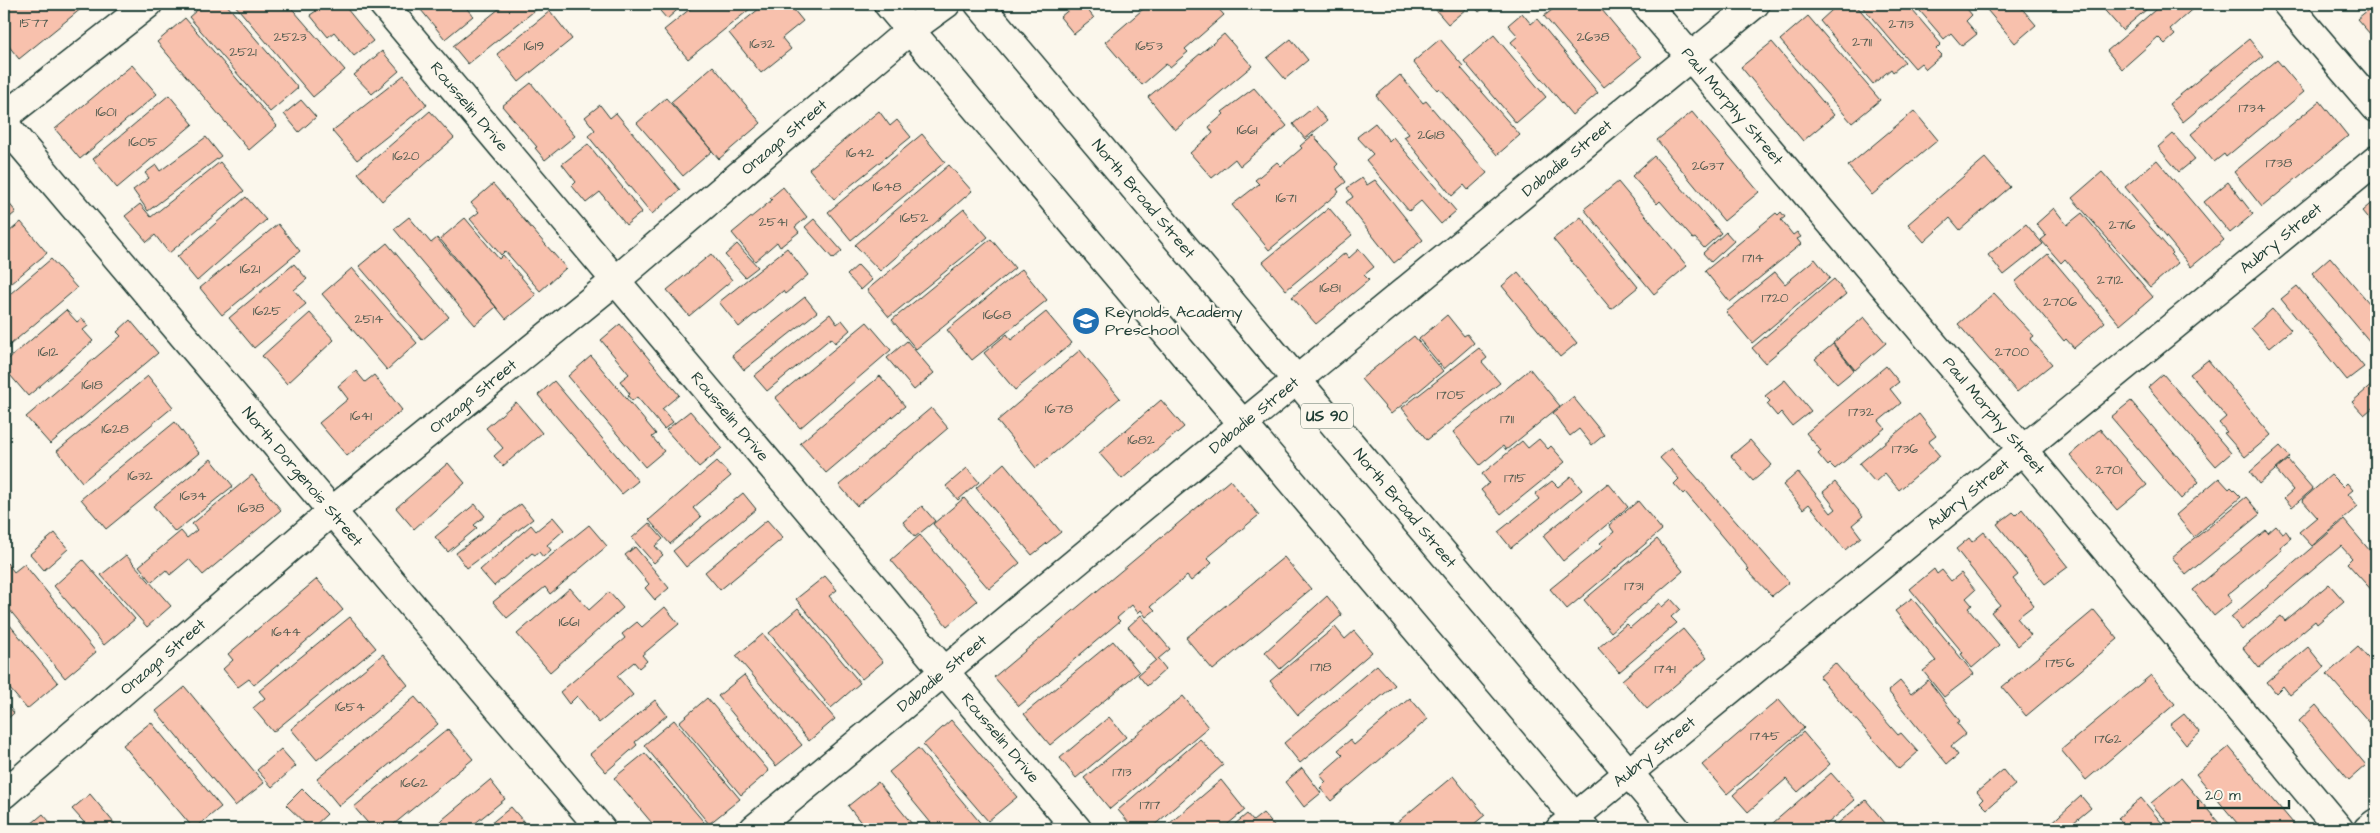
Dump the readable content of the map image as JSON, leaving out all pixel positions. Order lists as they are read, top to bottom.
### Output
{
  "streets": {
    "street": [
      "Paul Morphy Street",
      "Rousselin Drive",
      "Onzaga Street",
      "Dabadie Street",
      "North Broad Street",
      "Aubry Street",
      "US 90",
      "North Dorgenois Street"
    ]
  },
  "crossings": [
    ["Paul Morphy Street", "Dabadie Street"],
    ["Paul Morphy Street", "Aubry Street"],
    ["Rousselin Drive", "Onzaga Street"],
    ["Rousselin Drive", "Dabadie Street"],
    ["Onzaga Street", "North Dorgenois Street"],
    ["Dabadie Street", "North Broad Street"],
    ["North Broad Street", "Aubry Street"]
  ],
  "places": {
    "school or university": ["Reynolds Academy Preschool"]
  },
  "house_numbers": [
    "1577",
    "2713",
    "2523",
    "2638",
    "2711",
    "1632",
    "1619",
    "1653",
    "2521",
    "1734",
    "1601",
    "1661",
    "2618",
    "1605",
    "1642",
    "1620",
    "1738",
    "2637",
    "1648",
    "1671",
    "1652",
    "2541",
    "2716",
    "1714",
    "1621",
    "2712",
    "1681",
    "1720",
    "2706",
    "1625",
    "1668",
    "2514",
    "1612",
    "2700",
    "1618",
    "1705",
    "1678",
    "1732",
    "1641",
    "1711",
    "1628",
    "1682",
    "1736",
    "2701",
    "1632",
    "1715",
    "1634",
    "1638",
    "1731",
    "1661",
    "1644",
    "1756",
    "1718",
    "1741",
    "1654",
    "1745",
    "1762",
    "1713",
    "1662",
    "1717"
  ],
  "scale_bar": "20 m"
}
